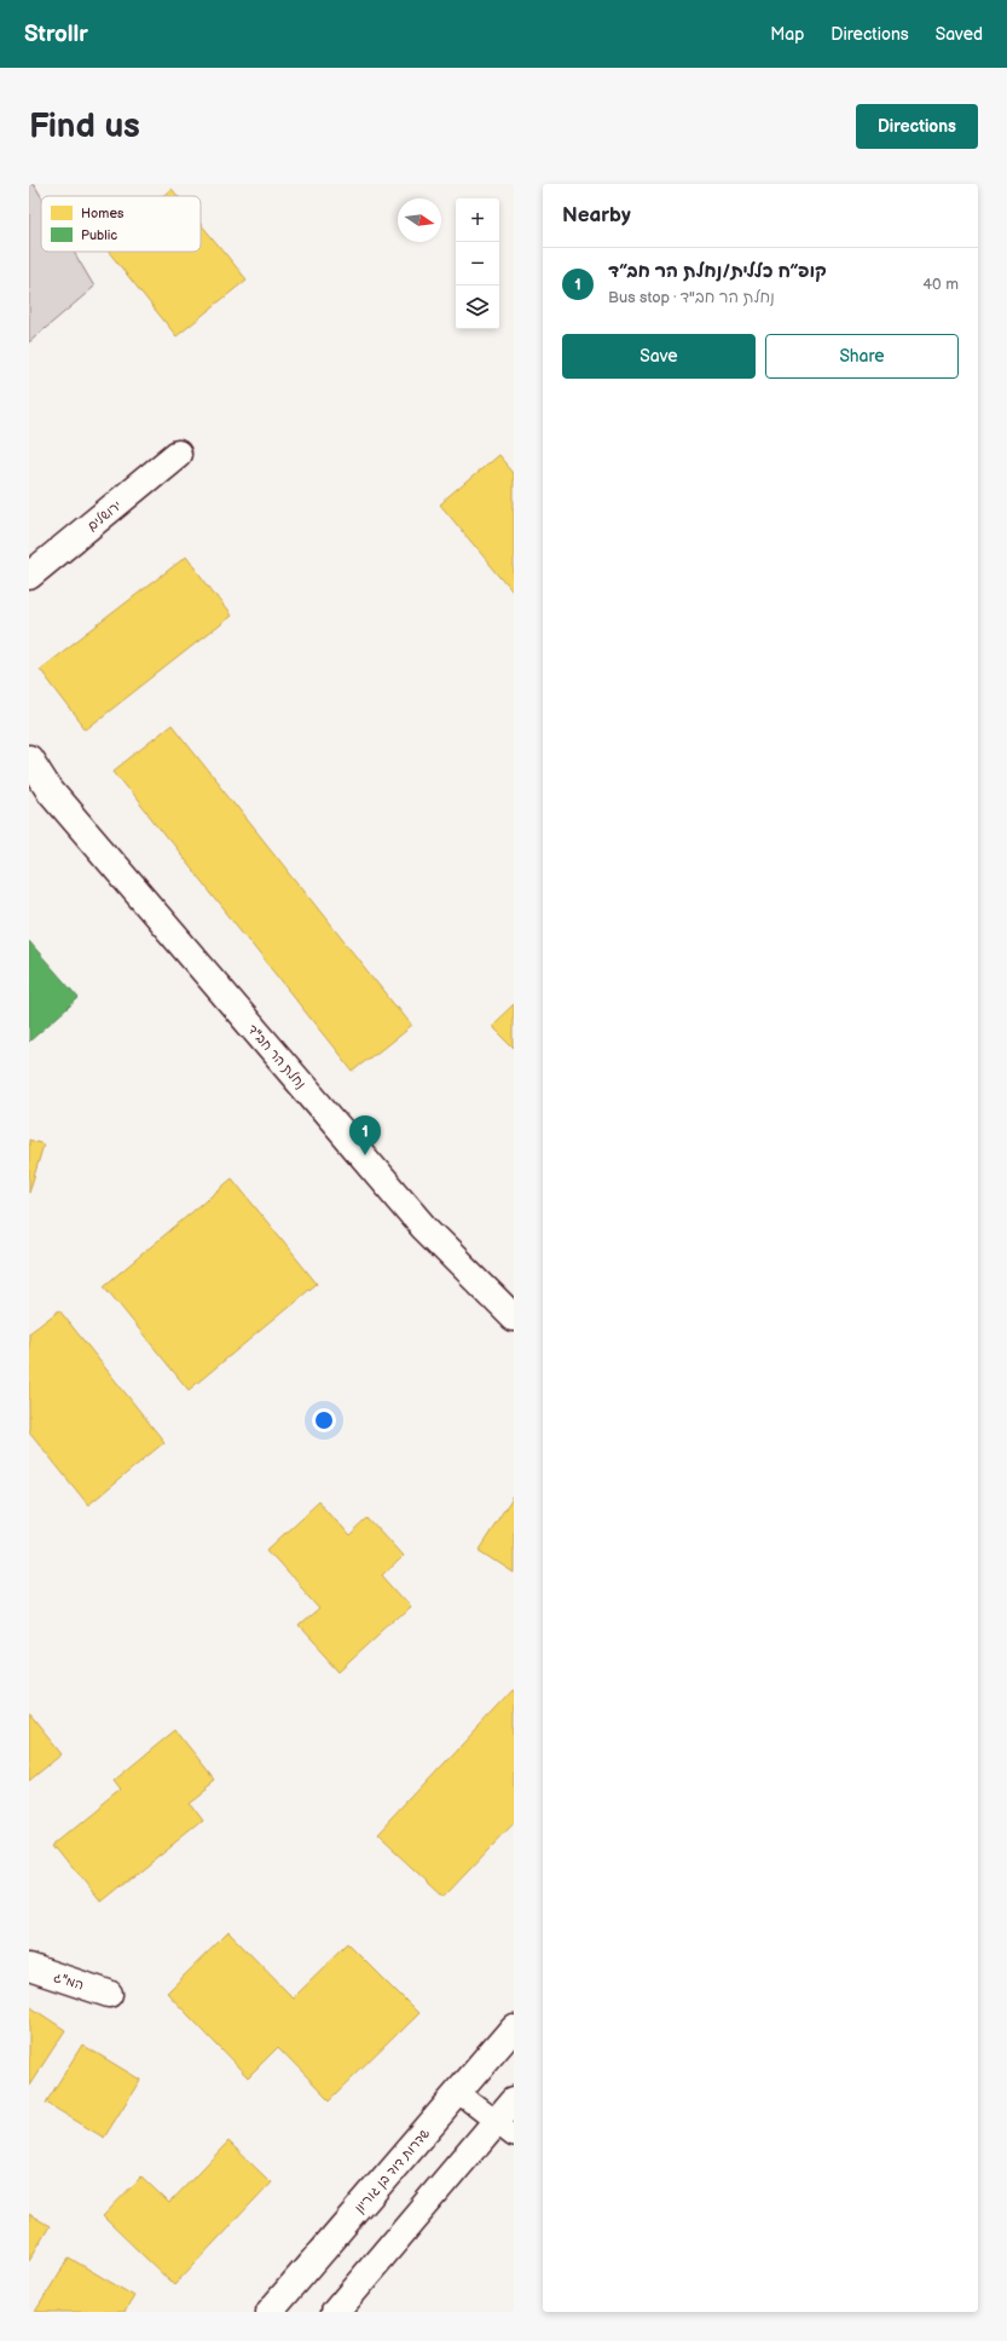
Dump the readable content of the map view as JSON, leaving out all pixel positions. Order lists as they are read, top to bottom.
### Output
{
  "streets": {
    "street": [
      "ירושלים",
      "נחלת הר חב\"ד",
      "המ\"ג",
      "שדרות דוד בן גוריון"
    ]
  },
  "legend": ["Homes", "Public"],
  "north": "right",
  "page": {
    "header": "Strollr",
    "nav": ["Map", "Directions", "Saved"],
    "buttons": [
      "Directions",
      ["Save", "Share"]
    ],
    "title": "Find us",
    "heading": "Nearby",
    "map_buttons": ["+", "−"],
    "list": [
      {
        "mark": "1",
        "name": "קופ״ח כללית/נחלת הר חב״ד",
        "note": "Bus stop · נחלת הר חב\"ד",
        "value": "40 m"
      }
    ],
    "pins": "1"
  }
}
